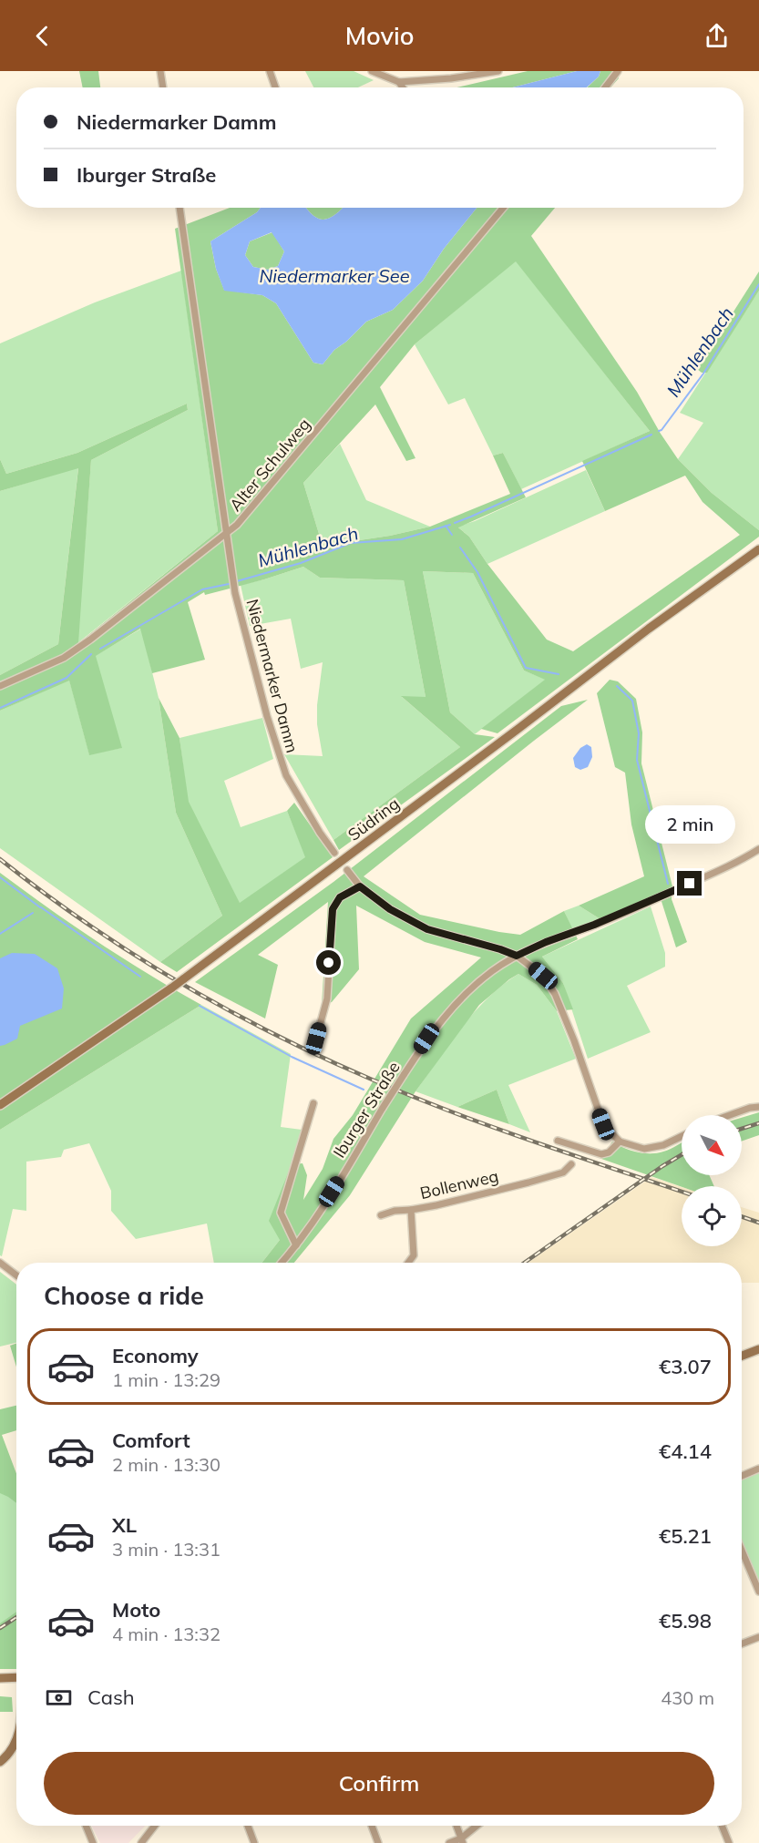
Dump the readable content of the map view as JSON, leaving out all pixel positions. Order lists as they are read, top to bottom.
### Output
{
  "streets": {
    "main road": ["Südring"],
    "street": [
      "Alter Schulweg",
      "Niedermarker Damm",
      "Iburger Straße",
      "Bollenweg"
    ]
  },
  "crossings": [
    ["Alter Schulweg", "Niedermarker Damm"]
  ],
  "water": ["Niedermarker See", "Mühlenbach"],
  "north": "bottom right",
  "page": {
    "header": "Movio",
    "banner": ["Niedermarker Damm", "Iburger Straße"],
    "bubble": "2 min",
    "heading": "Choose a ride",
    "list": [
      {
        "name": "Economy",
        "note": "1 min · 13:29",
        "value": "€3.07"
      },
      {
        "name": "Comfort",
        "note": "2 min · 13:30",
        "value": "€4.14"
      },
      {
        "name": "XL",
        "note": "3 min · 13:31",
        "value": "€5.21"
      },
      {
        "name": "Moto",
        "note": "4 min · 13:32",
        "value": "€5.98"
      }
    ],
    "pay": ["Cash", "430 m"],
    "buttons": "Confirm"
  }
}
